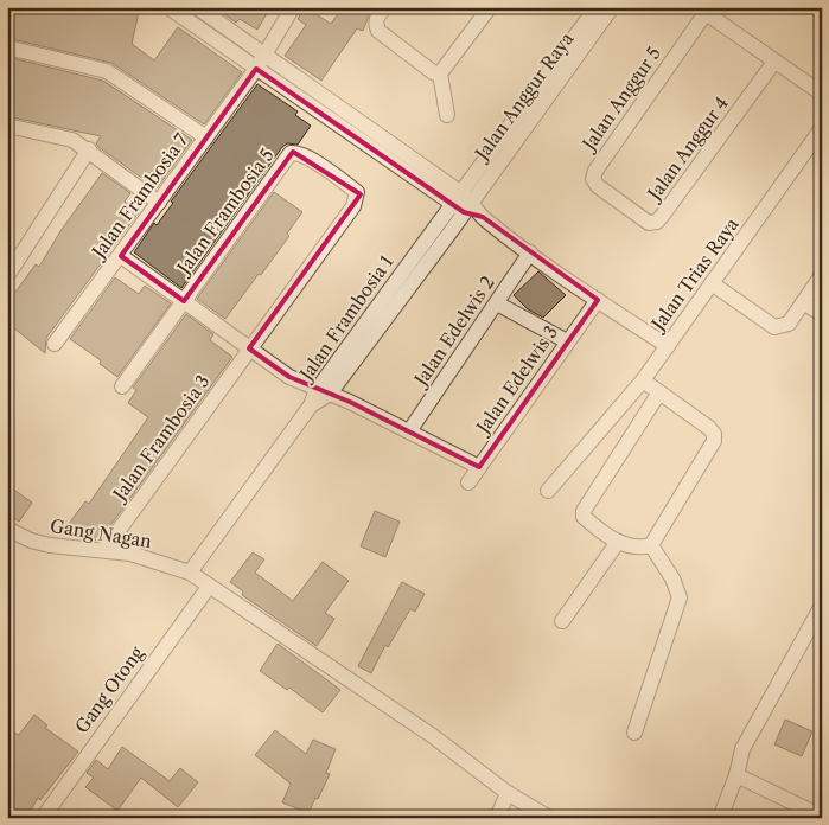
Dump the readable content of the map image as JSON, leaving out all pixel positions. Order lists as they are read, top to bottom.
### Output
{
  "streets": {
    "street": [
      "Jalan Anggur Raya",
      "Jalan Anggur 5",
      "Jalan Anggur 4",
      "Jalan Frambosia 7",
      "Jalan Frambosia 5",
      "Jalan Trias Raya",
      "Jalan Frambosia 1",
      "Jalan Edelwis 2",
      "Jalan Edelwis 3",
      "Jalan Frambosia 3",
      "Gang Nagan",
      "Gang Otong"
    ]
  },
  "crossings": [
    ["Jalan Anggur Raya", "Jalan Trias Raya"],
    ["Jalan Anggur Raya", "Jalan Frambosia 1"],
    ["Jalan Anggur 5", "Jalan Anggur 4"],
    ["Jalan Frambosia 7", "Jalan Trias Raya"],
    ["Jalan Frambosia 5", "Jalan Frambosia 3"],
    ["Jalan Trias Raya", "Jalan Frambosia 1"],
    ["Jalan Trias Raya", "Jalan Edelwis 2"],
    ["Jalan Trias Raya", "Jalan Edelwis 3"],
    ["Jalan Frambosia 1", "Gang Nagan"],
    ["Jalan Frambosia 3", "Gang Nagan"],
    ["Gang Nagan", "Gang Otong"]
  ]
}
